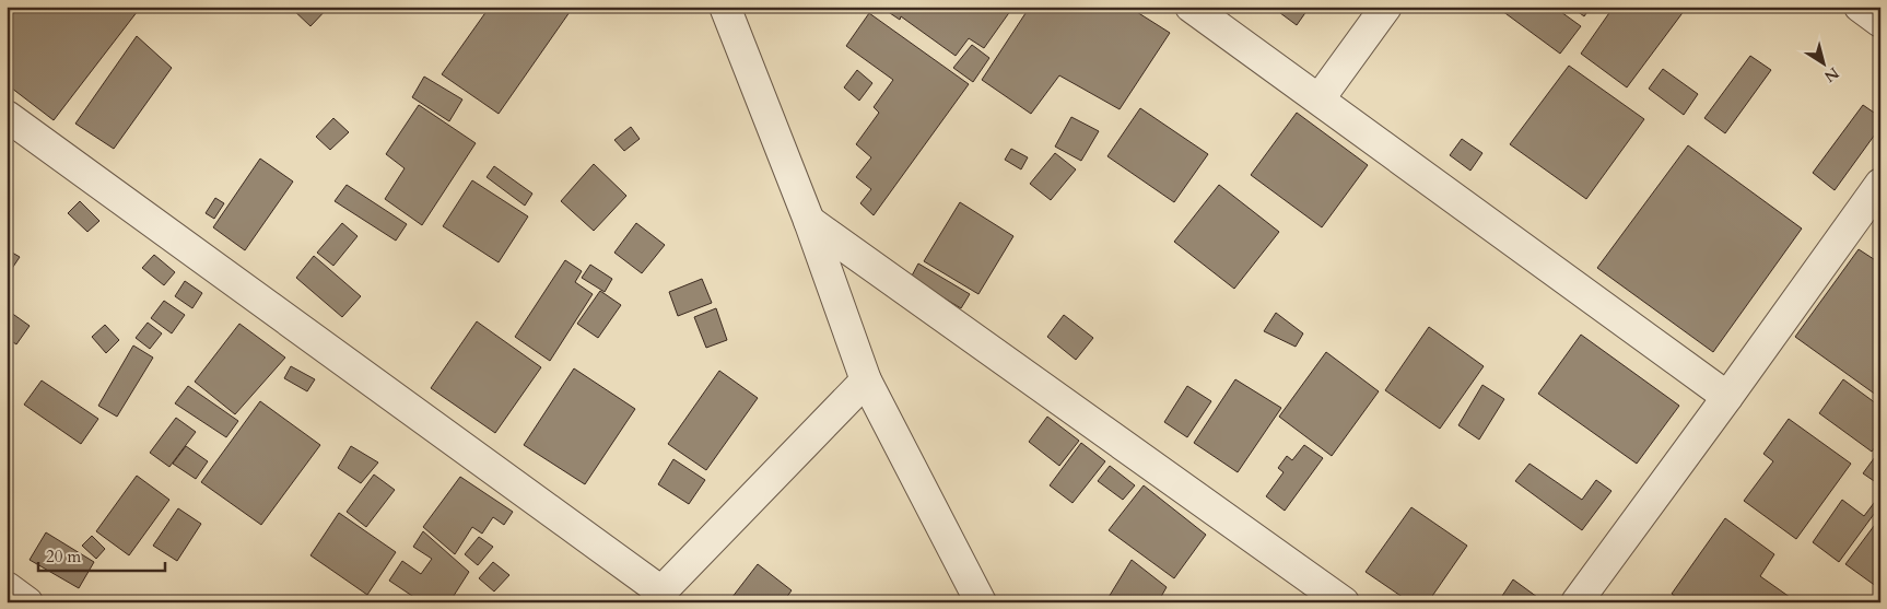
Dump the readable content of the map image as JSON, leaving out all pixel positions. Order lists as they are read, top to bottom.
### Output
{
  "scale_bar": "20 m",
  "north": "bottom right"
}
